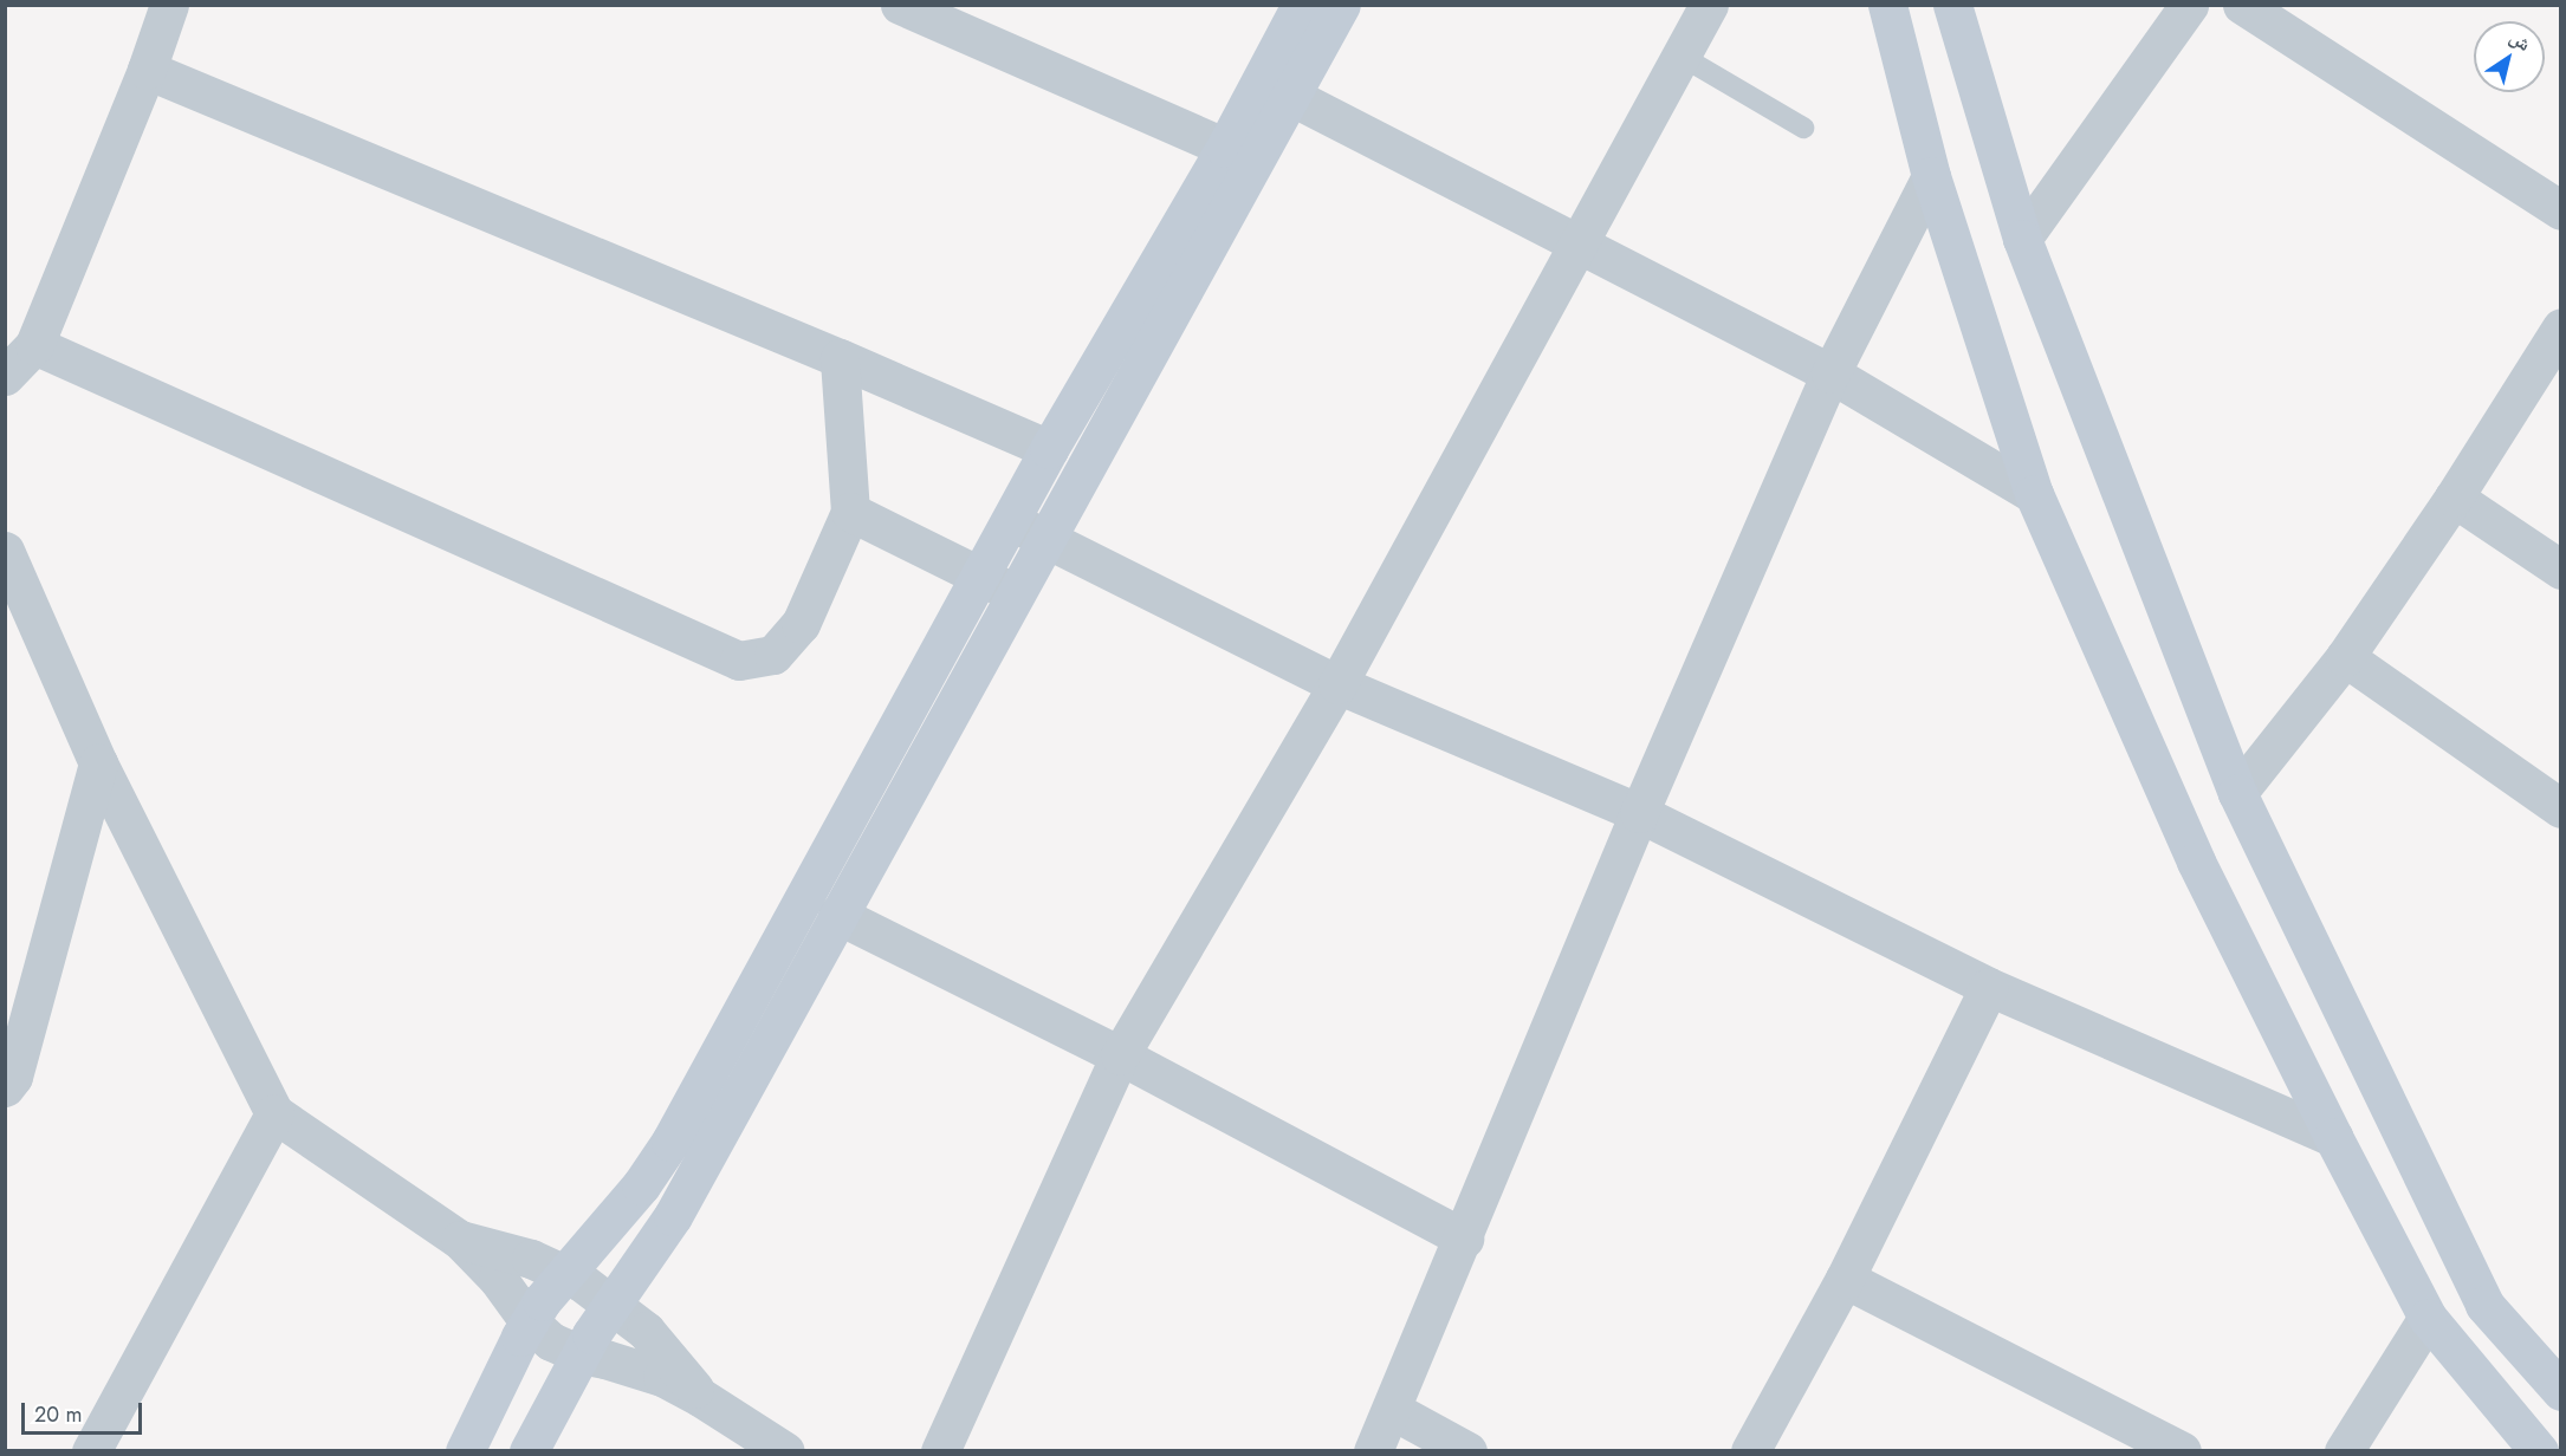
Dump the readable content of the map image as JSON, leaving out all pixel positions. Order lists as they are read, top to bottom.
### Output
{
  "scale_bar": "20 m",
  "north": "top right"
}
